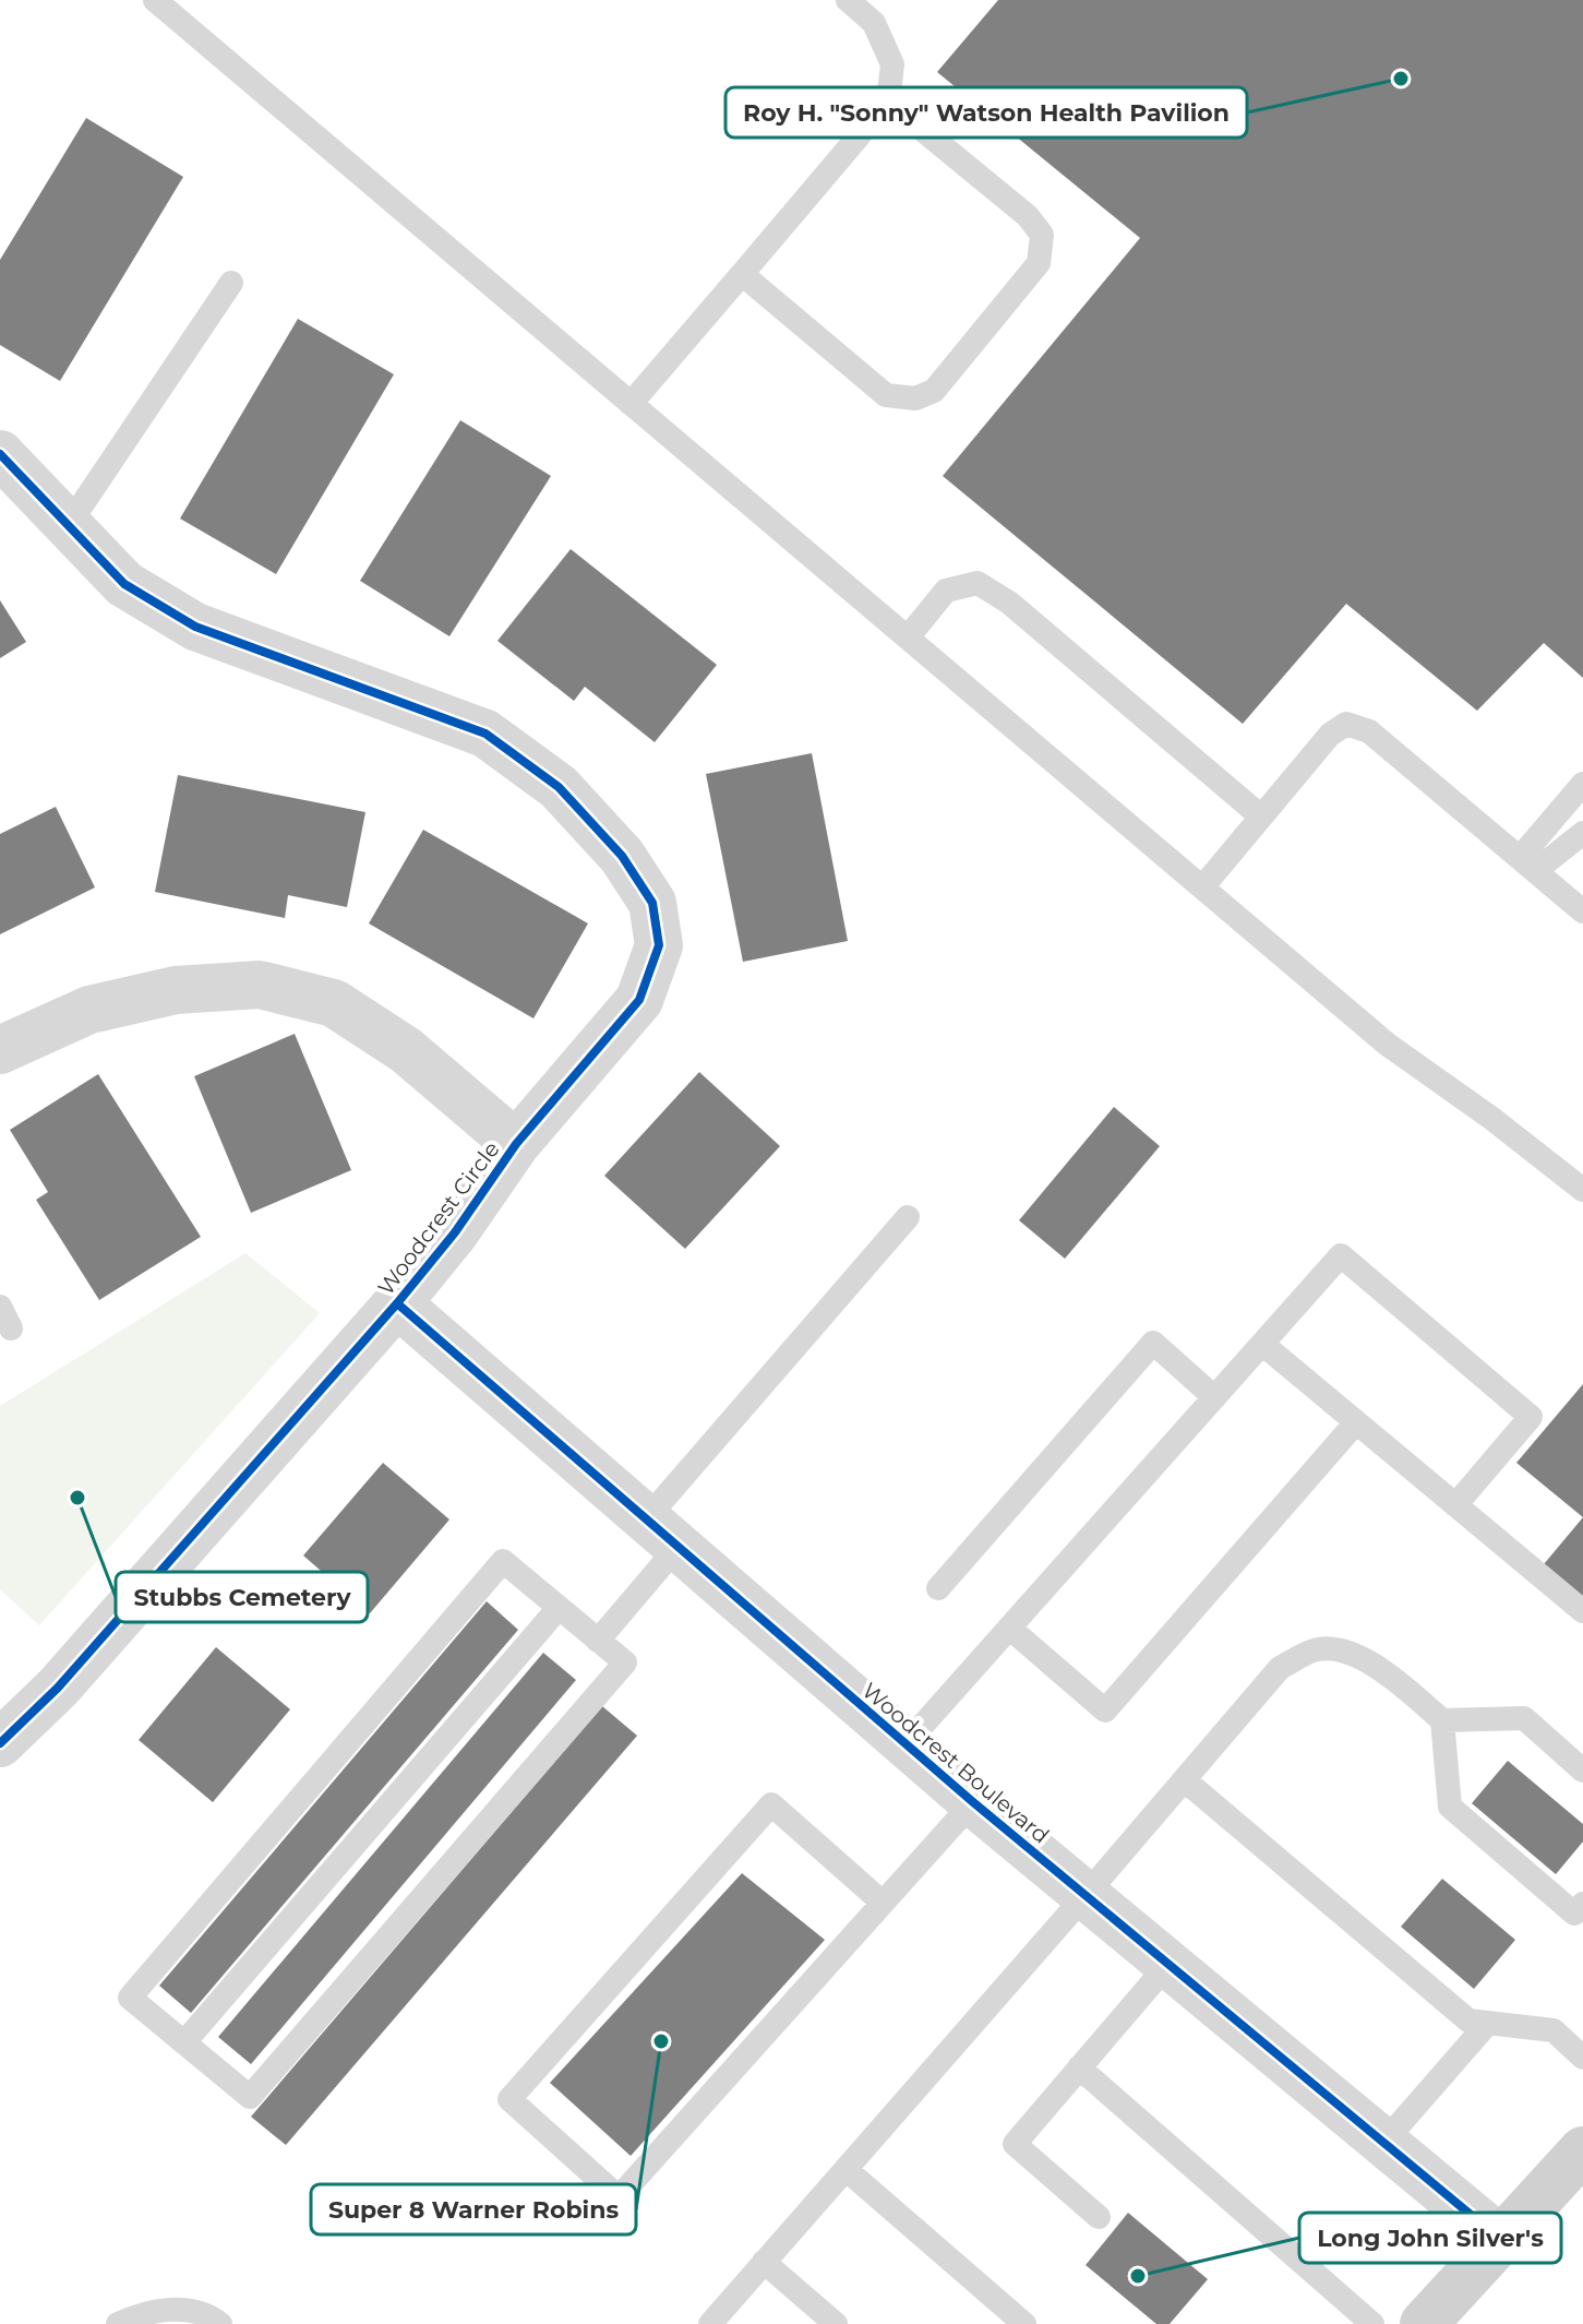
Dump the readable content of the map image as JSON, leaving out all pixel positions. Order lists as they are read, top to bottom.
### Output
{
  "streets": {
    "street": ["Woodcrest Circle", "Woodcrest Boulevard"]
  },
  "crossings": [
    ["Woodcrest Circle", "Woodcrest Boulevard"]
  ],
  "places": [
    "Roy H. \"Sonny\" Watson Health Pavilion",
    "Stubbs Cemetery",
    "Super 8 Warner Robins",
    "Long John Silver's"
  ]
}
